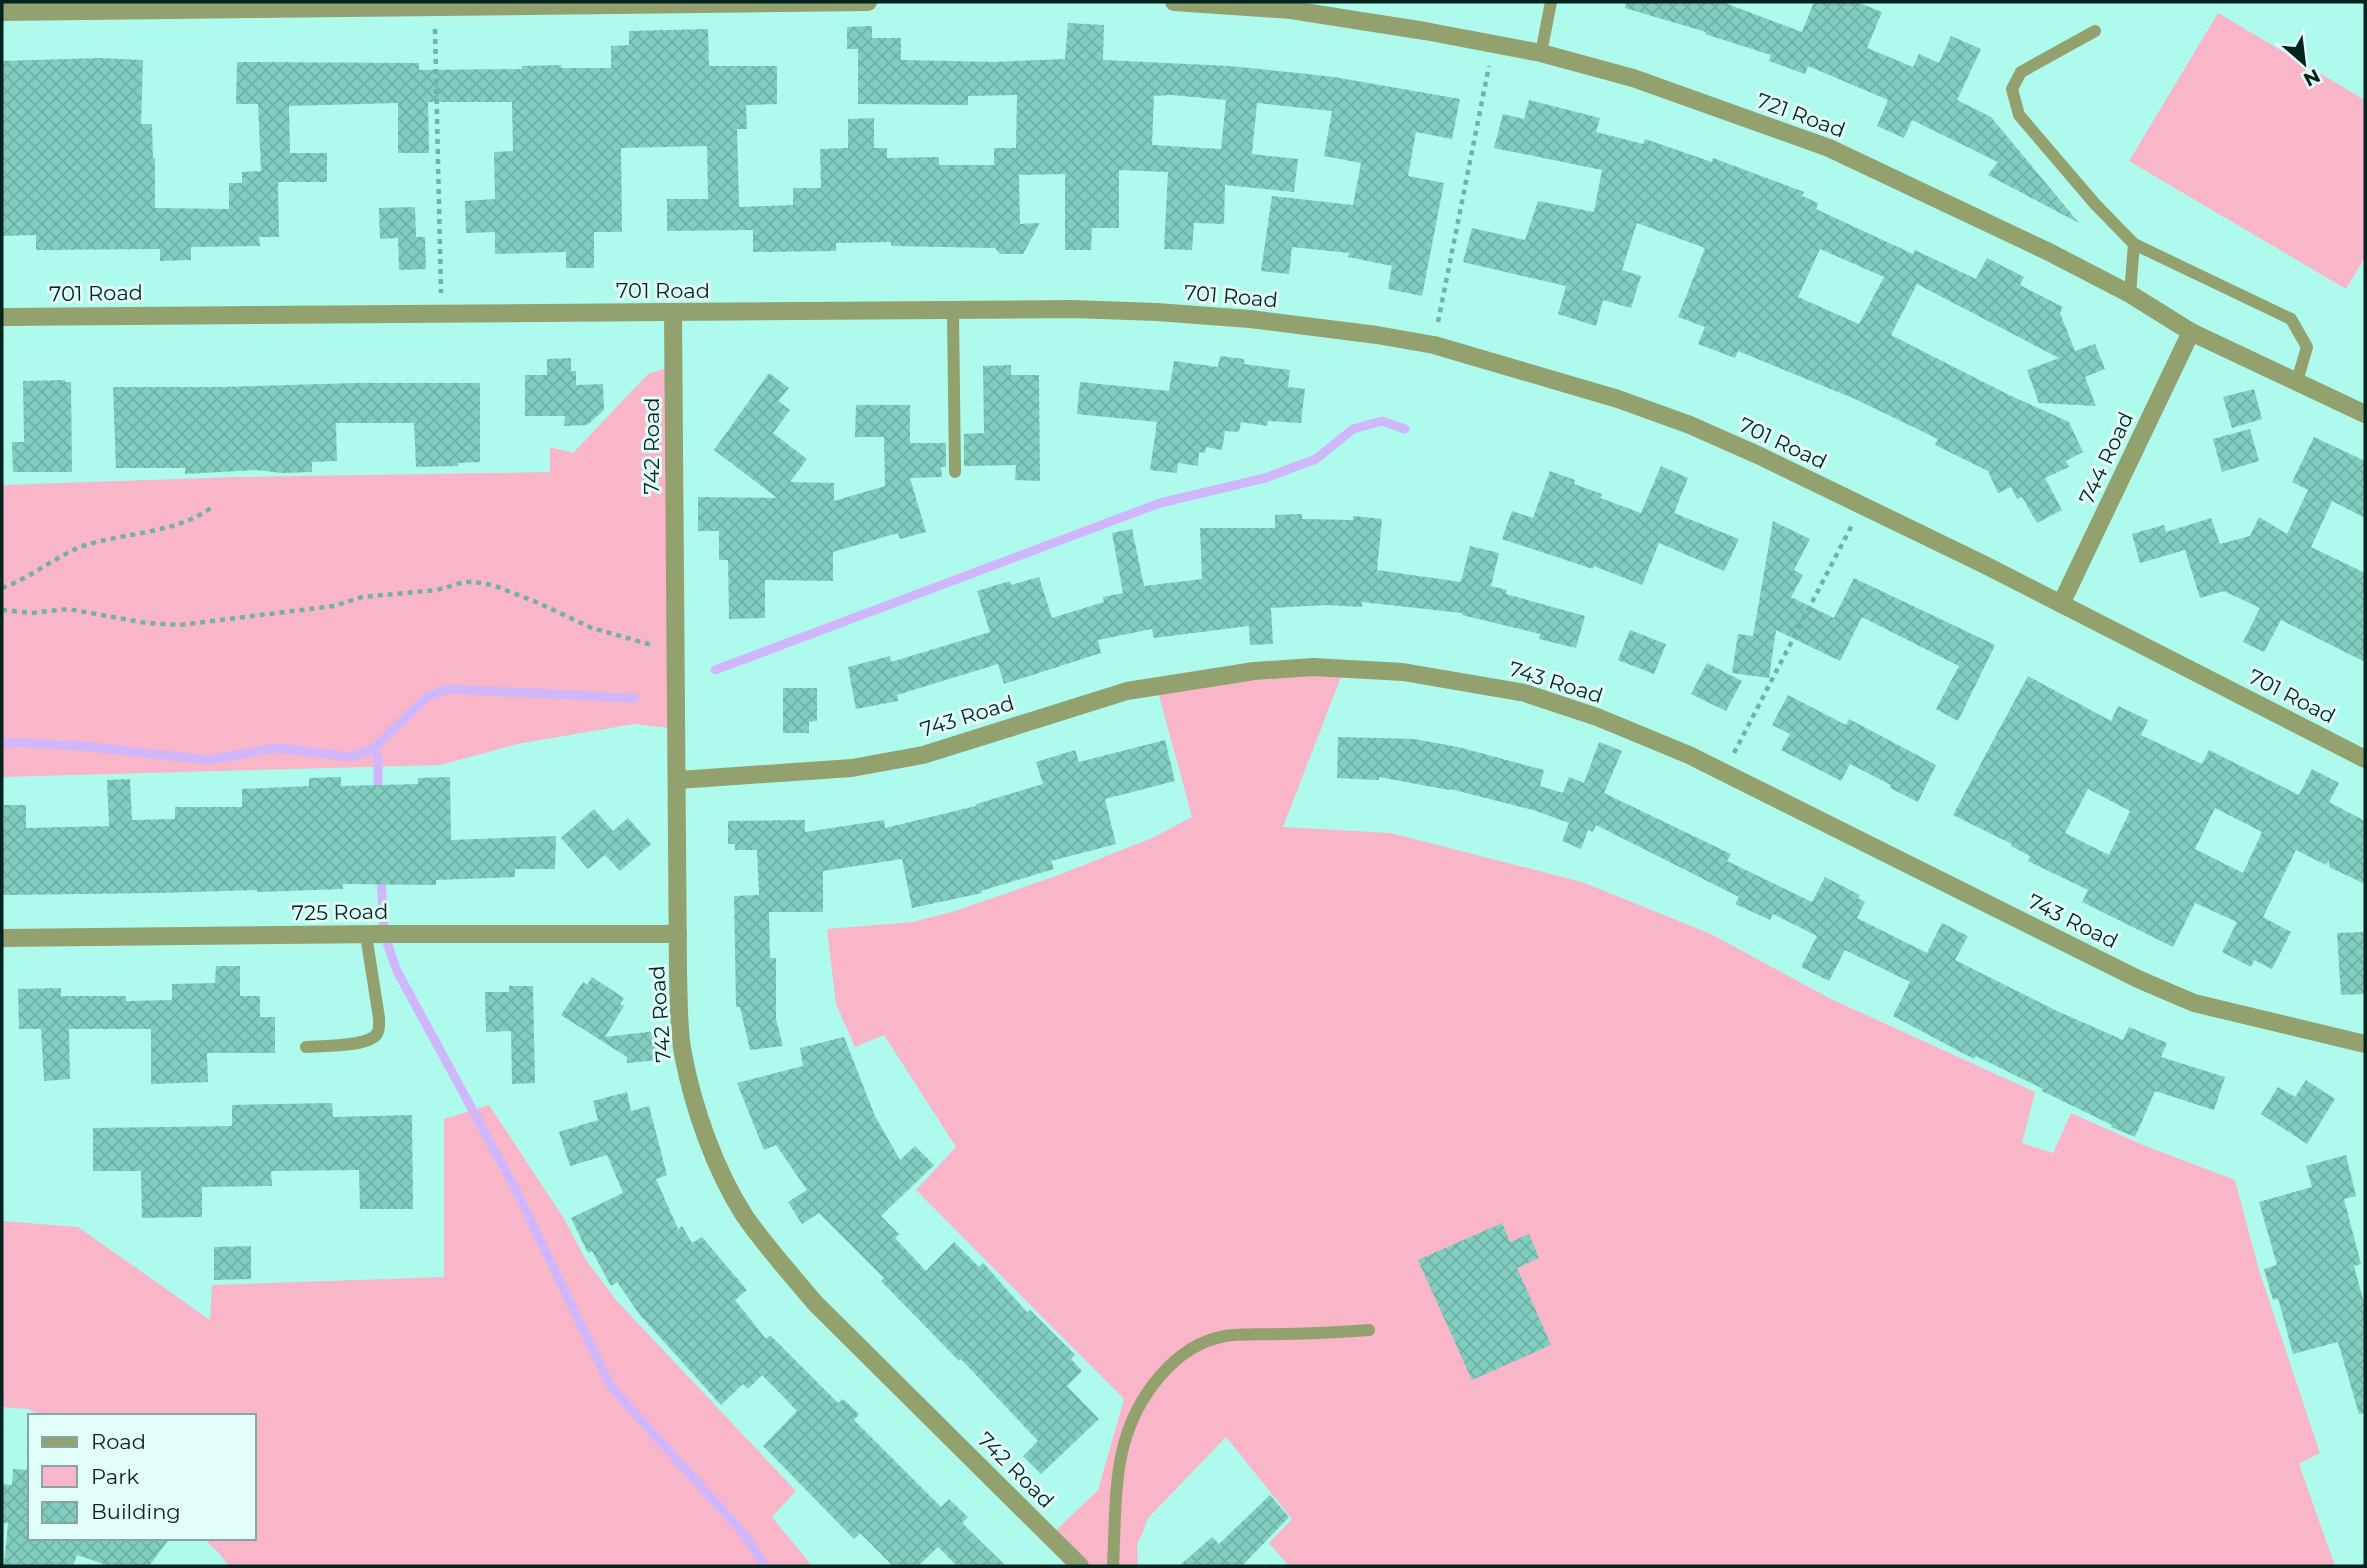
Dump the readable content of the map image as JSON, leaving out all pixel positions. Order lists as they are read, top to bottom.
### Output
{
  "streets": {
    "street": [
      "721 Road",
      "701 Road",
      "742 Road",
      "744 Road",
      "743 Road",
      "725 Road"
    ]
  },
  "crossings": [
    ["721 Road", "744 Road"],
    ["701 Road", "742 Road"],
    ["701 Road", "744 Road"],
    ["742 Road", "743 Road"],
    ["742 Road", "725 Road"]
  ],
  "legend": ["Road", "Park", "Building"],
  "north": "bottom right"
}
